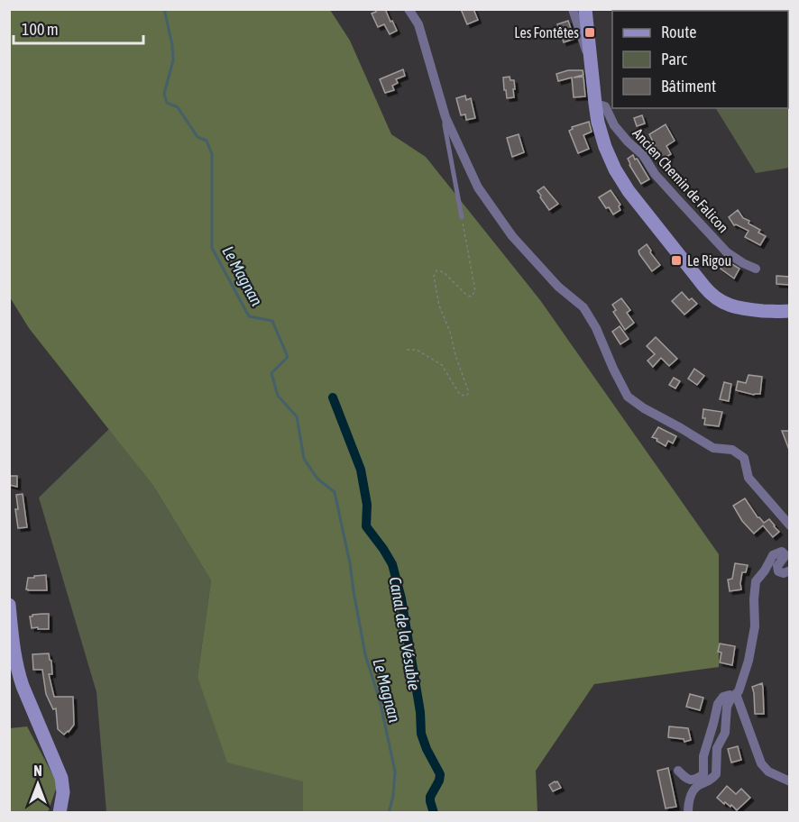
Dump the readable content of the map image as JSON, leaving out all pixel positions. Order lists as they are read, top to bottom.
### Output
{
  "streets": {
    "street": ["Ancien Chemin de Falicon"]
  },
  "water": ["Le Magnan", "Canal de la Vésubie"],
  "places": {
    "transit": ["Les Fontêtes", "Le Rigou"]
  },
  "legend": ["Route", "Parc", "Bâtiment"],
  "scale_bar": "100 m",
  "north": "top"
}
